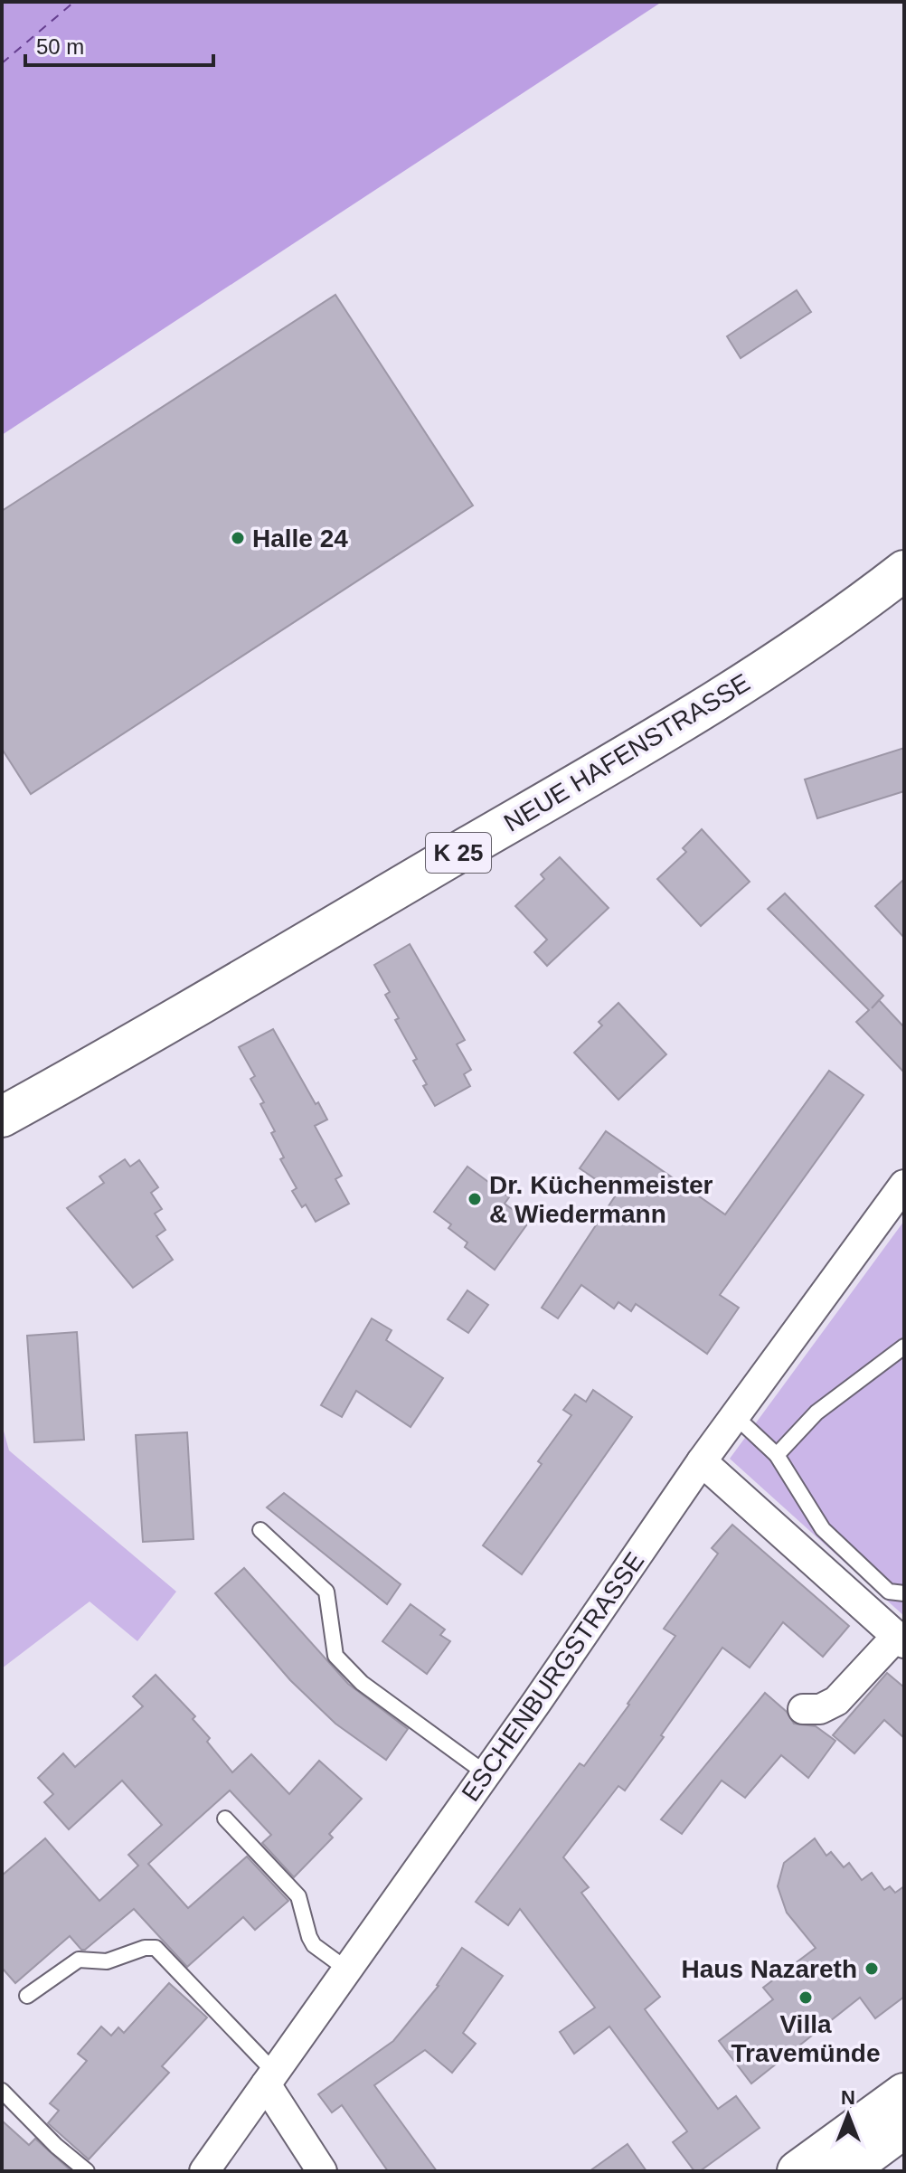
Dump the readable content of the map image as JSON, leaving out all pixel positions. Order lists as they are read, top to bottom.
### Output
{
  "streets": {
    "main road": ["NEUE HAFENSTRASSE", "K 25"],
    "street": ["ESCHENBURGSTRASSE"]
  },
  "places": [
    "Halle 24",
    "Dr. Küchenmeister & Wiedermann",
    "Haus Nazareth",
    "Villa Travemünde"
  ],
  "scale_bar": "50 m",
  "north": "top"
}
